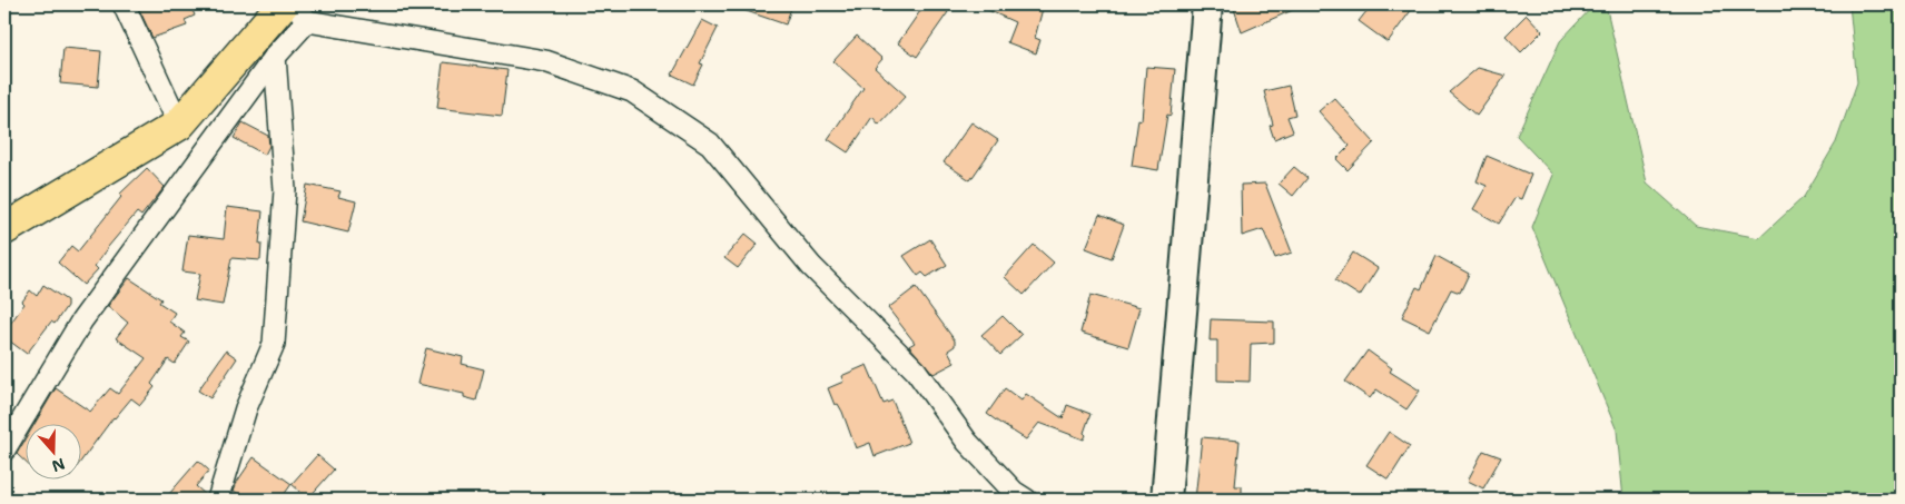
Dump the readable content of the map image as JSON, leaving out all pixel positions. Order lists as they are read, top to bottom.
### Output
{
  "north": "bottom"
}
